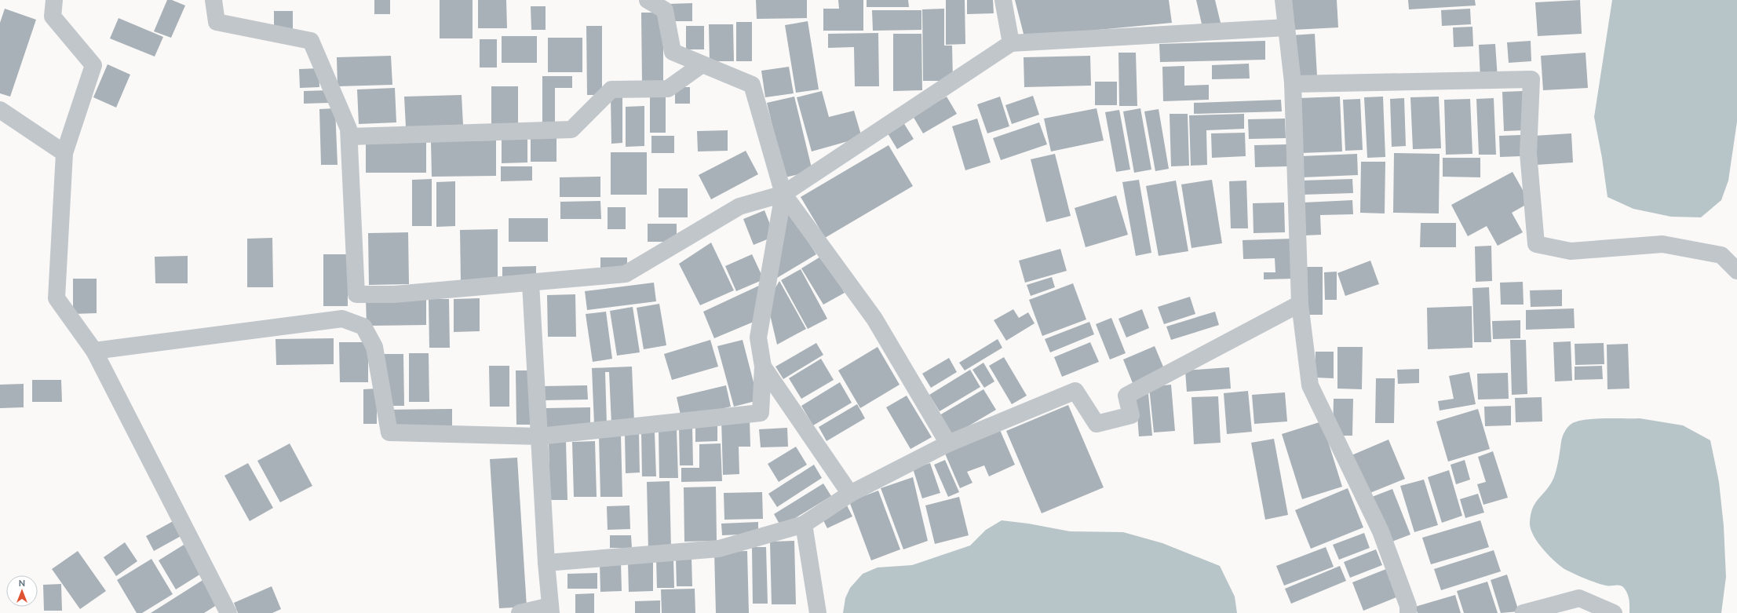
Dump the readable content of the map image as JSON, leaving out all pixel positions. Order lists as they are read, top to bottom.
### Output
{
  "north": "top"
}
